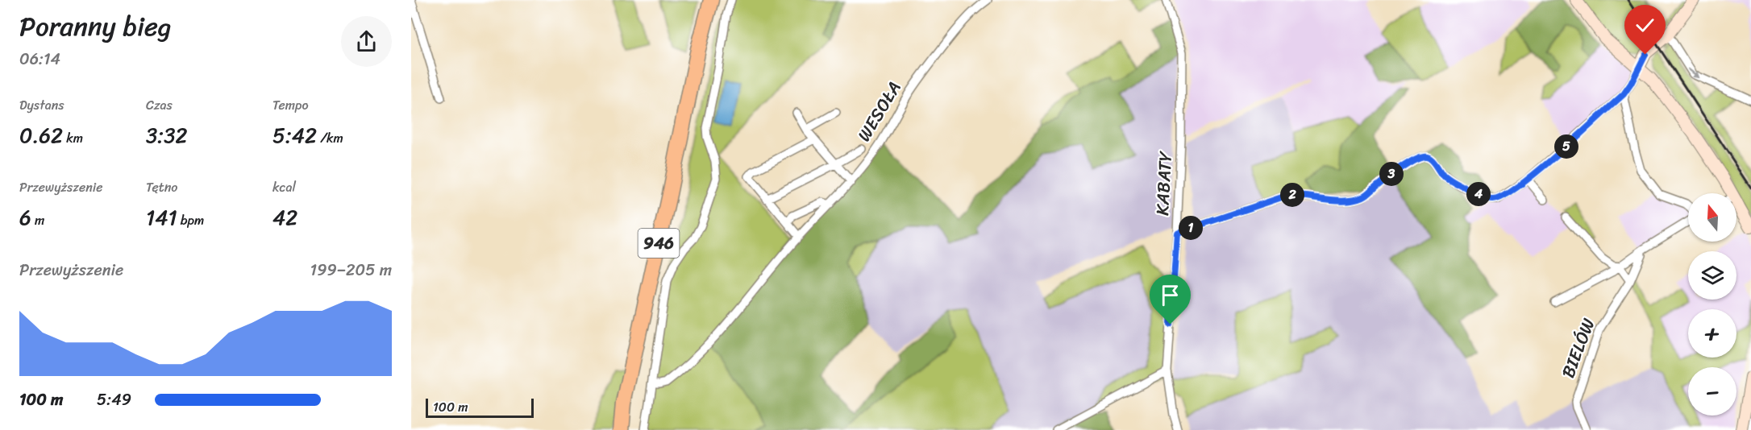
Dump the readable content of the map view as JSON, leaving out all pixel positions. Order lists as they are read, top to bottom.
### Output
{
  "streets": {
    "highway": ["946"],
    "street": ["WESOŁA", "KABATY", "BIELÓW"]
  },
  "scale_bar": "100 m",
  "north": "top",
  "page": {
    "heading": ["Poranny bieg", "06:14"],
    "stats": [
      ["Dystans", "0.62 km"],
      ["Czas", "3:32"],
      ["Tempo", "5:42 /km"],
      ["Przewyższenie", "6 m"],
      ["Tętno", "141 bpm"],
      ["kcal", "42"]
    ],
    "pins": [
      "5",
      "3",
      "4",
      "2",
      "1"
    ],
    "map_buttons": ["+", "−"],
    "chart": ["Przewyższenie", "199–205 m"],
    "list": [
      {
        "name": "100 m",
        "note": "5:49"
      }
    ],
    "scale": "100 m"
  }
}
